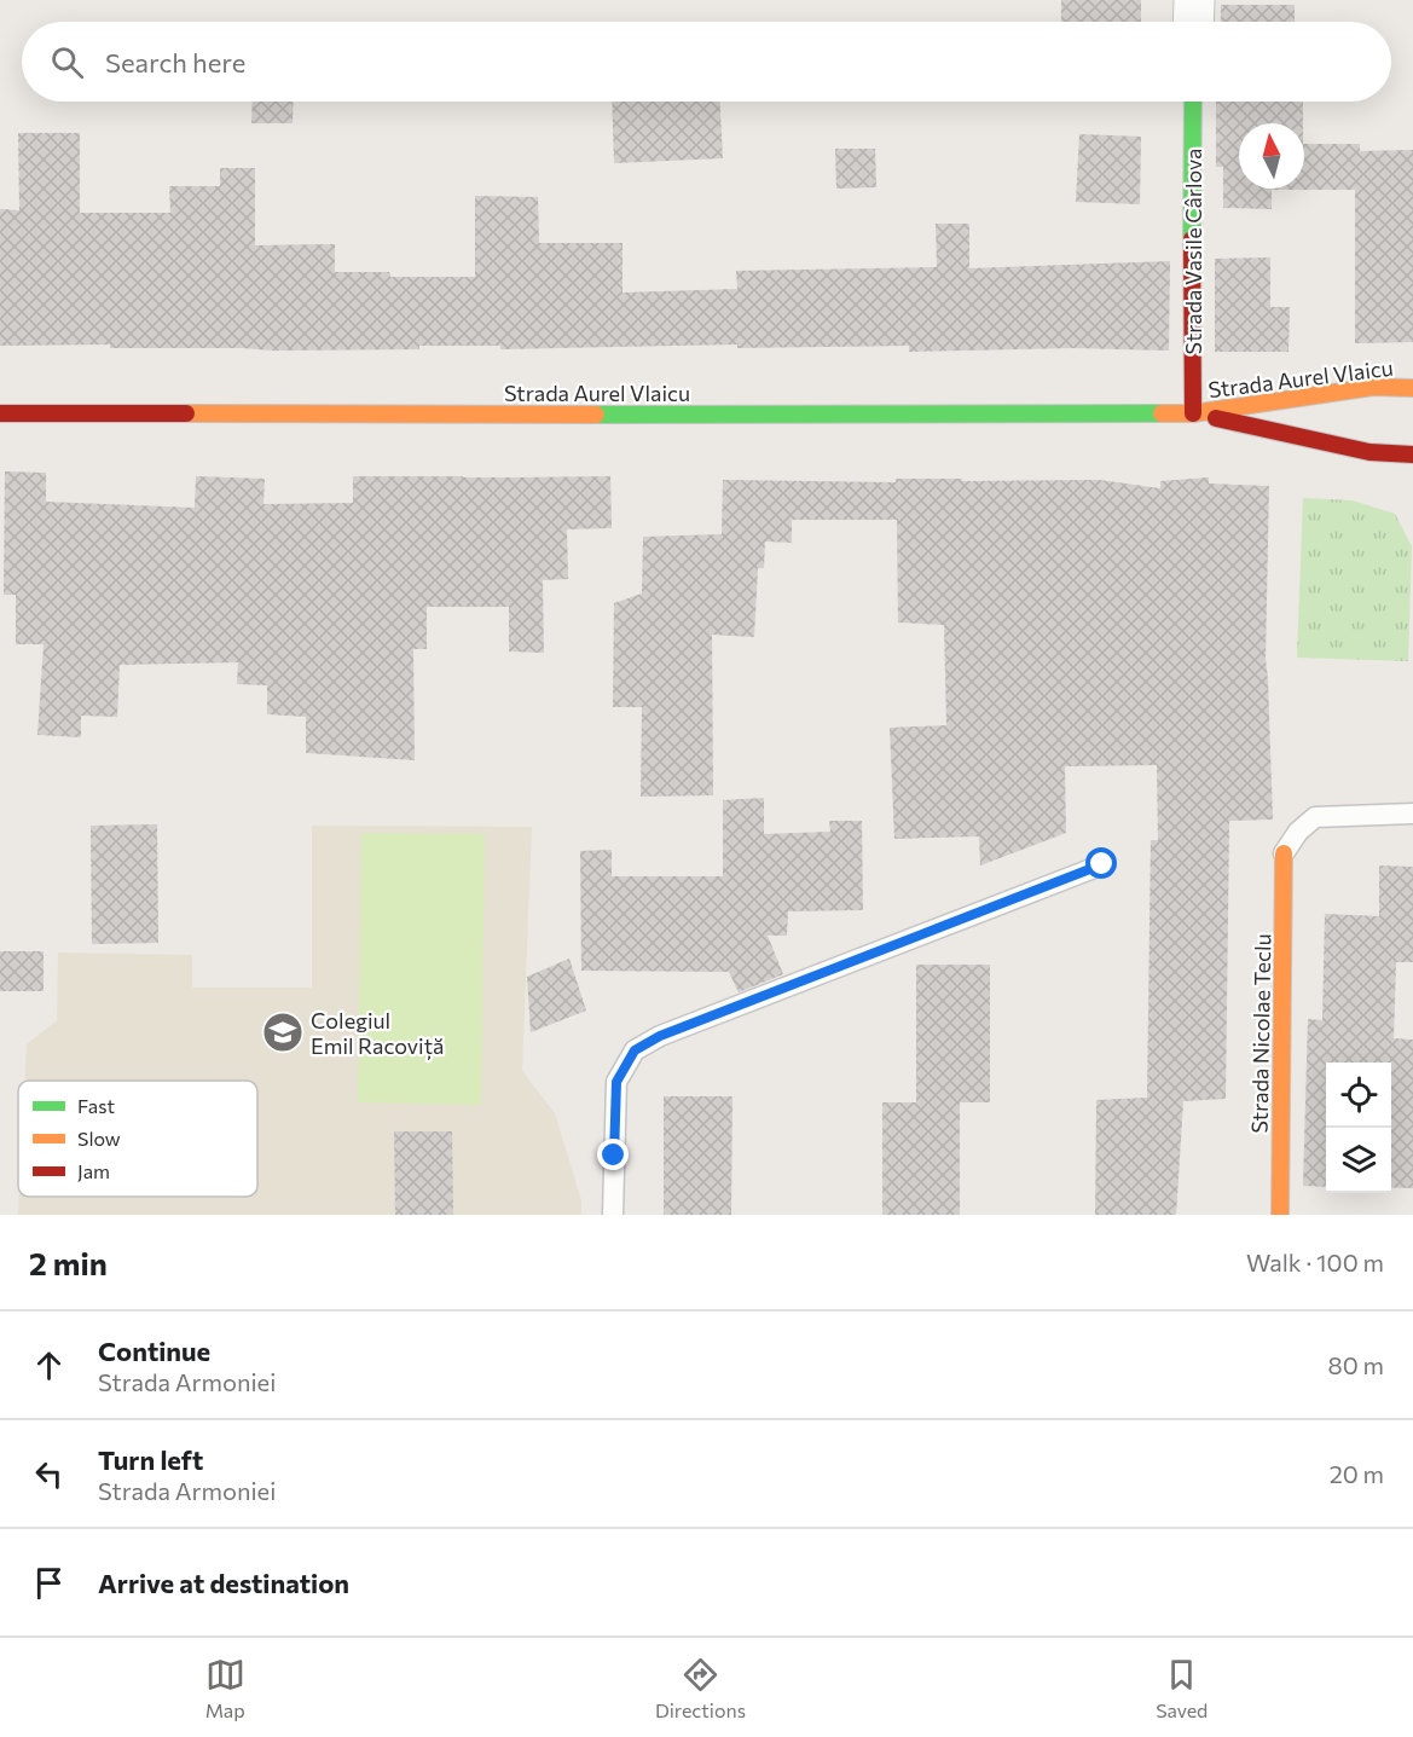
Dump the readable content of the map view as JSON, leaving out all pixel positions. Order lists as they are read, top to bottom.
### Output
{
  "streets": {
    "main road": ["Strada Vasile Cârlova", "Strada Aurel Vlaicu", "Strada Nicolae Teclu"]
  },
  "crossings": [
    ["Strada Vasile Cârlova", "Strada Aurel Vlaicu"]
  ],
  "places": {
    "school or university": ["Colegiul Emil Racoviță"]
  },
  "legend": ["Fast", "Slow", "Jam"],
  "north": "top",
  "page": {
    "search": "Search here",
    "heading": ["2 min", "Walk · 100 m"],
    "list": [
      ["Continue", "Strada Armoniei", "80 m"],
      ["Turn left", "Strada Armoniei", "20 m"],
      "Arrive at destination"
    ],
    "nav": ["Map", "Directions", "Saved"]
  }
}
